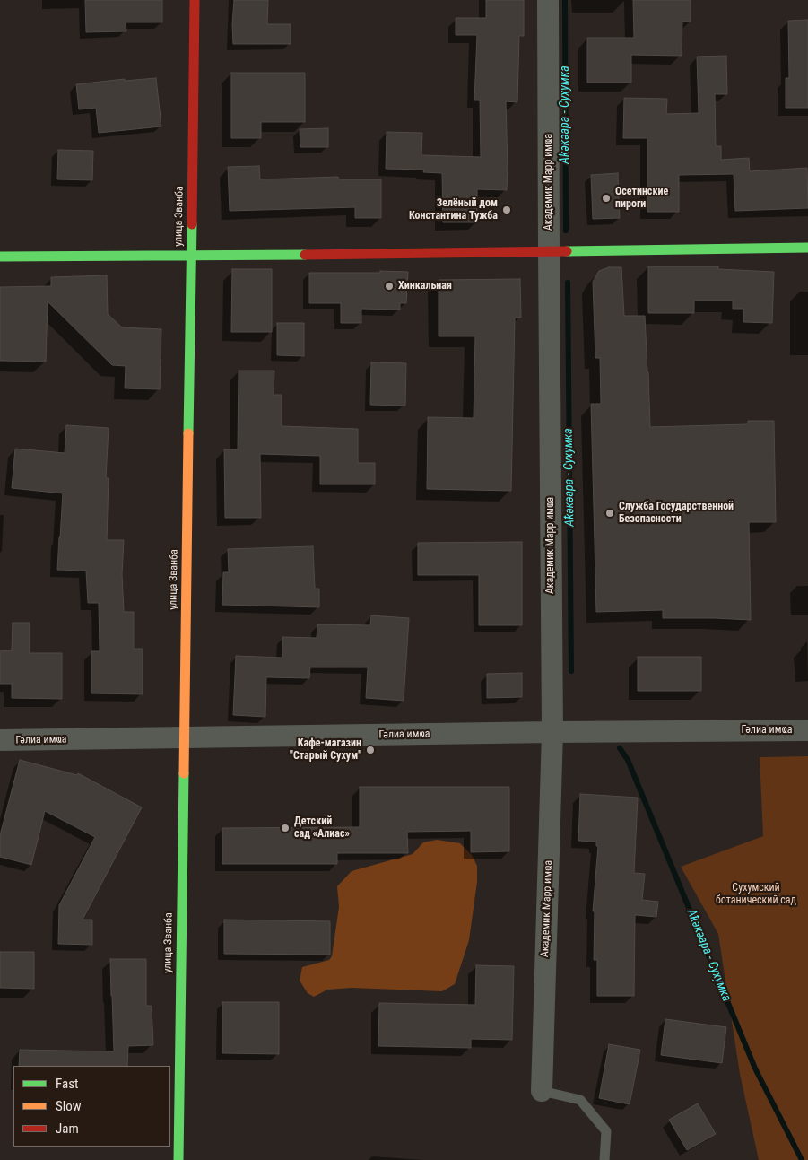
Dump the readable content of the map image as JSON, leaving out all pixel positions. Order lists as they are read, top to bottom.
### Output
{
  "streets": {
    "main road": ["улица Званба"],
    "street": ["Академик Марр имҩа", "Гәлиа имҩа"]
  },
  "crossings": [
    ["Академик Марр имҩа", "Гәлиа имҩа"],
    ["улица Званба", "Гәлиа имҩа"]
  ],
  "water": ["Аҟәкәара - Сухумка"],
  "parks": ["Сухумский ботанический сад"],
  "places": [
    "Осетинские пироги",
    "Зелёный дом Константина Тужба",
    "Хинкальная",
    "Служба Государственной Безопасности",
    "Кафе-магазин \"Старый Сухум\"",
    "Детский сад «Алиас»"
  ],
  "legend": ["Fast", "Slow", "Jam"]
}
